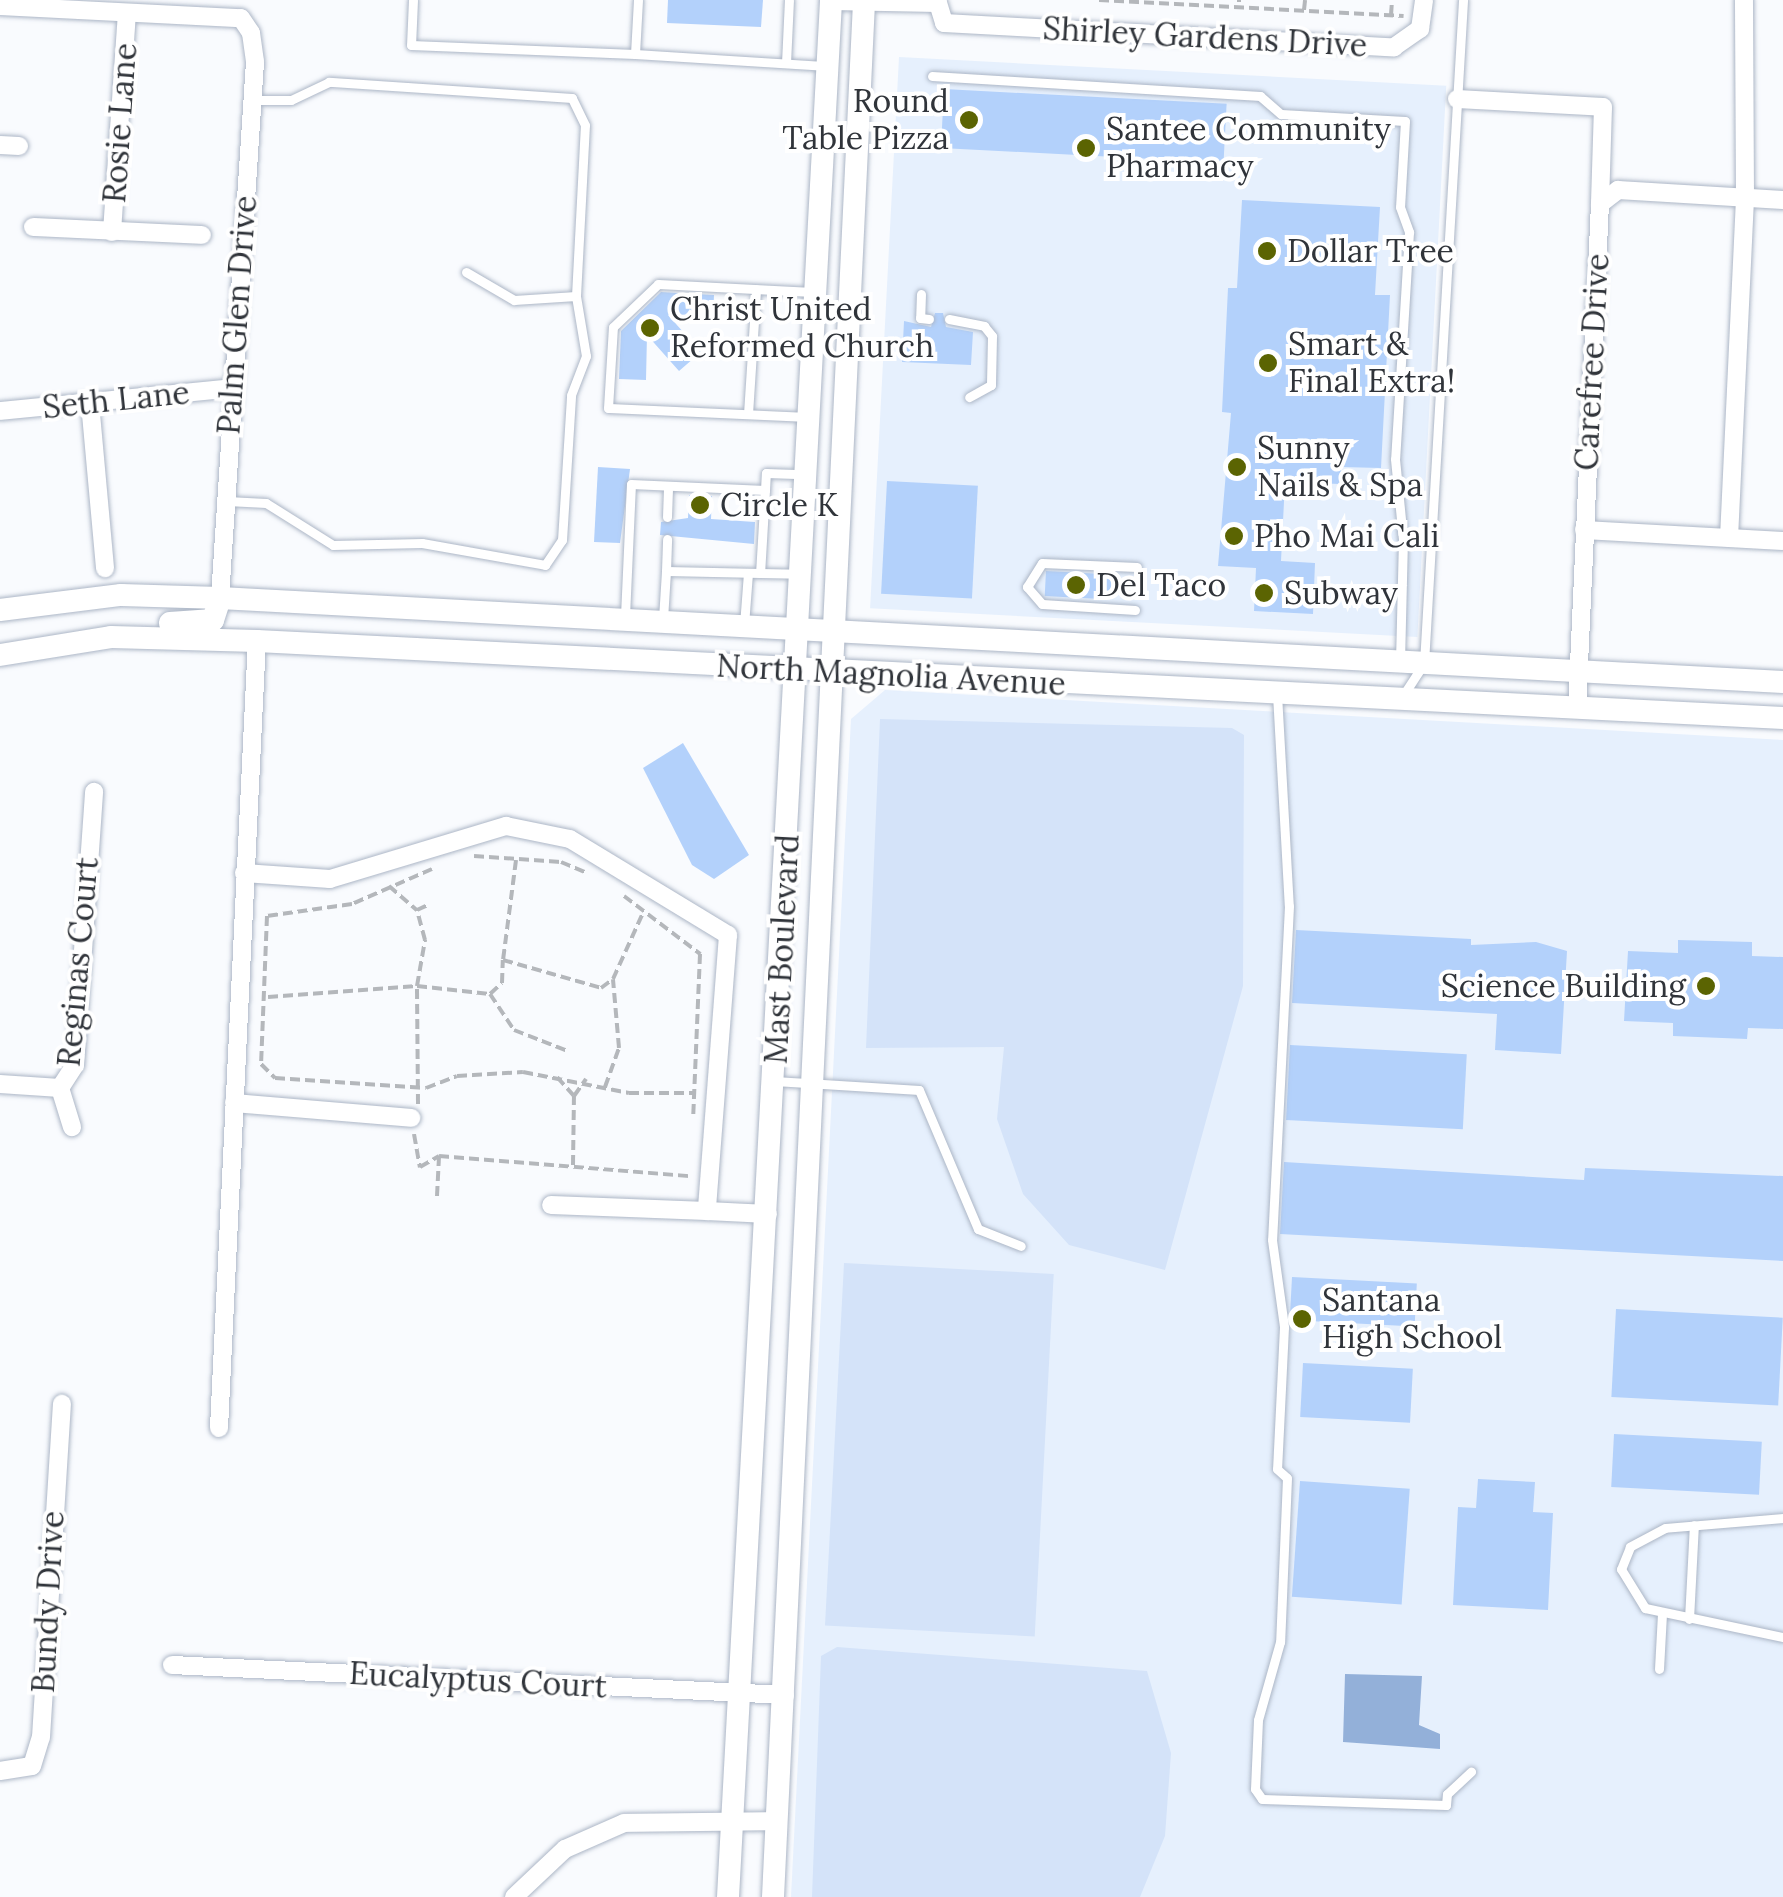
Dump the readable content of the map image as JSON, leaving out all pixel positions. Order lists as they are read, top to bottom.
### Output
{
  "streets": {
    "main road": ["North Magnolia Avenue", "Mast Boulevard"],
    "street": [
      "Shirley Gardens Drive",
      "Rosie Lane",
      "Palm Glen Drive",
      "Carefree Drive",
      "Seth Lane",
      "Reginas Court",
      "Bundy Drive",
      "Eucalyptus Court"
    ]
  },
  "crossings": [
    ["Shirley Gardens Drive", "Mast Boulevard"],
    ["Palm Glen Drive", "Seth Lane"],
    ["Palm Glen Drive", "North Magnolia Avenue"],
    ["Carefree Drive", "North Magnolia Avenue"],
    ["North Magnolia Avenue", "Mast Boulevard"],
    ["Mast Boulevard", "Eucalyptus Court"]
  ],
  "places": [
    "Round Table Pizza",
    "Santee Community Pharmacy",
    "Dollar Tree",
    "Christ United Reformed Church",
    "Smart & Final Extra!",
    "Sunny Nails & Spa",
    "Circle K",
    "Pho Mai Cali",
    "Del Taco",
    "Subway",
    "Science Building",
    "Santana High School"
  ]
}
